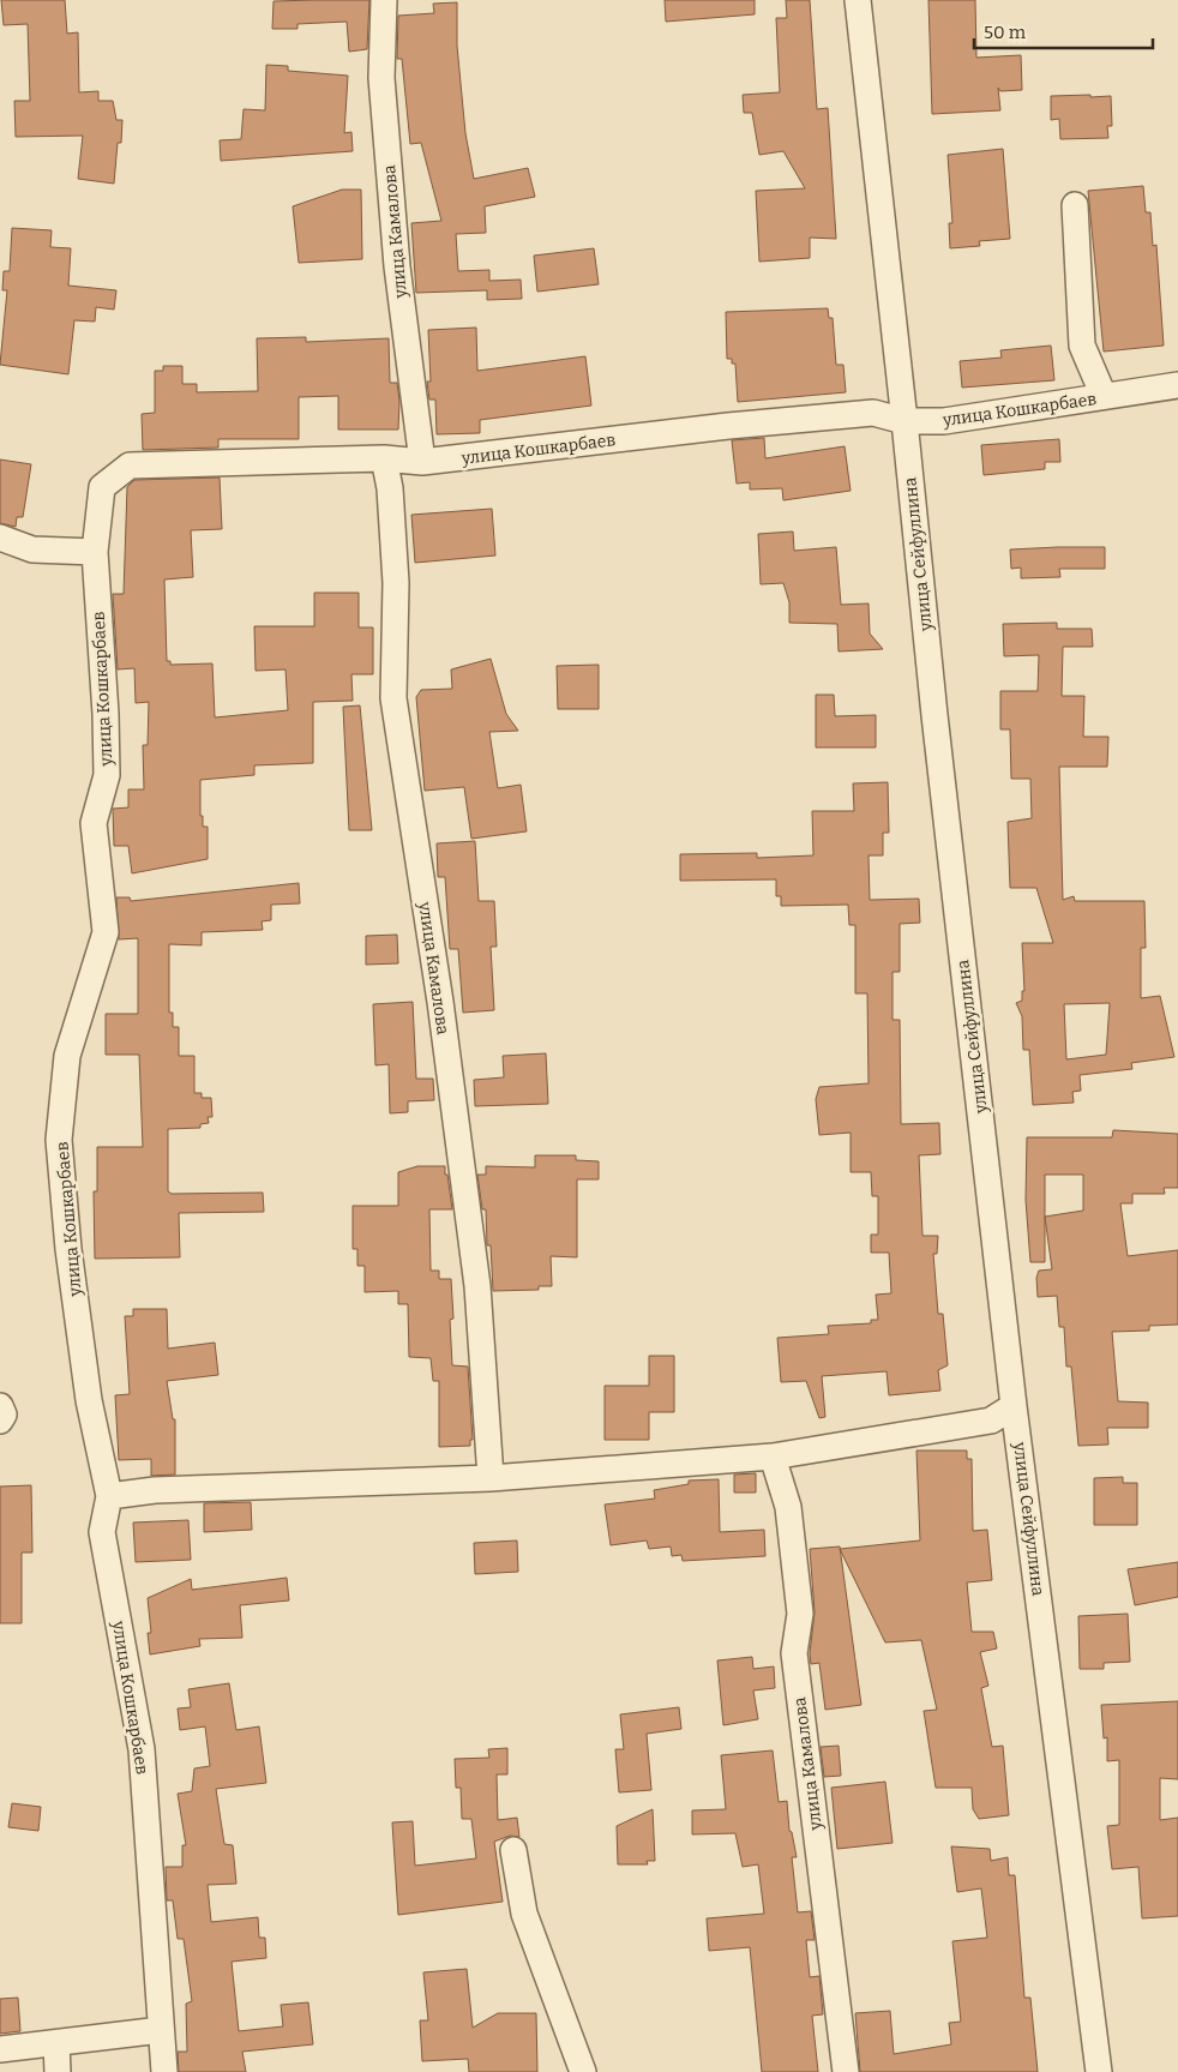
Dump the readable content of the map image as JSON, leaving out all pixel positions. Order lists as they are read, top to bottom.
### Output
{
  "streets": {
    "street": ["улица Камалова", "улица Кошкарбаев", "улица Сейфуллина"]
  },
  "crossings": [
    ["улица Камалова", "улица Кошкарбаев"],
    ["улица Кошкарбаев", "улица Сейфуллина"]
  ],
  "scale_bar": "50 m"
}
